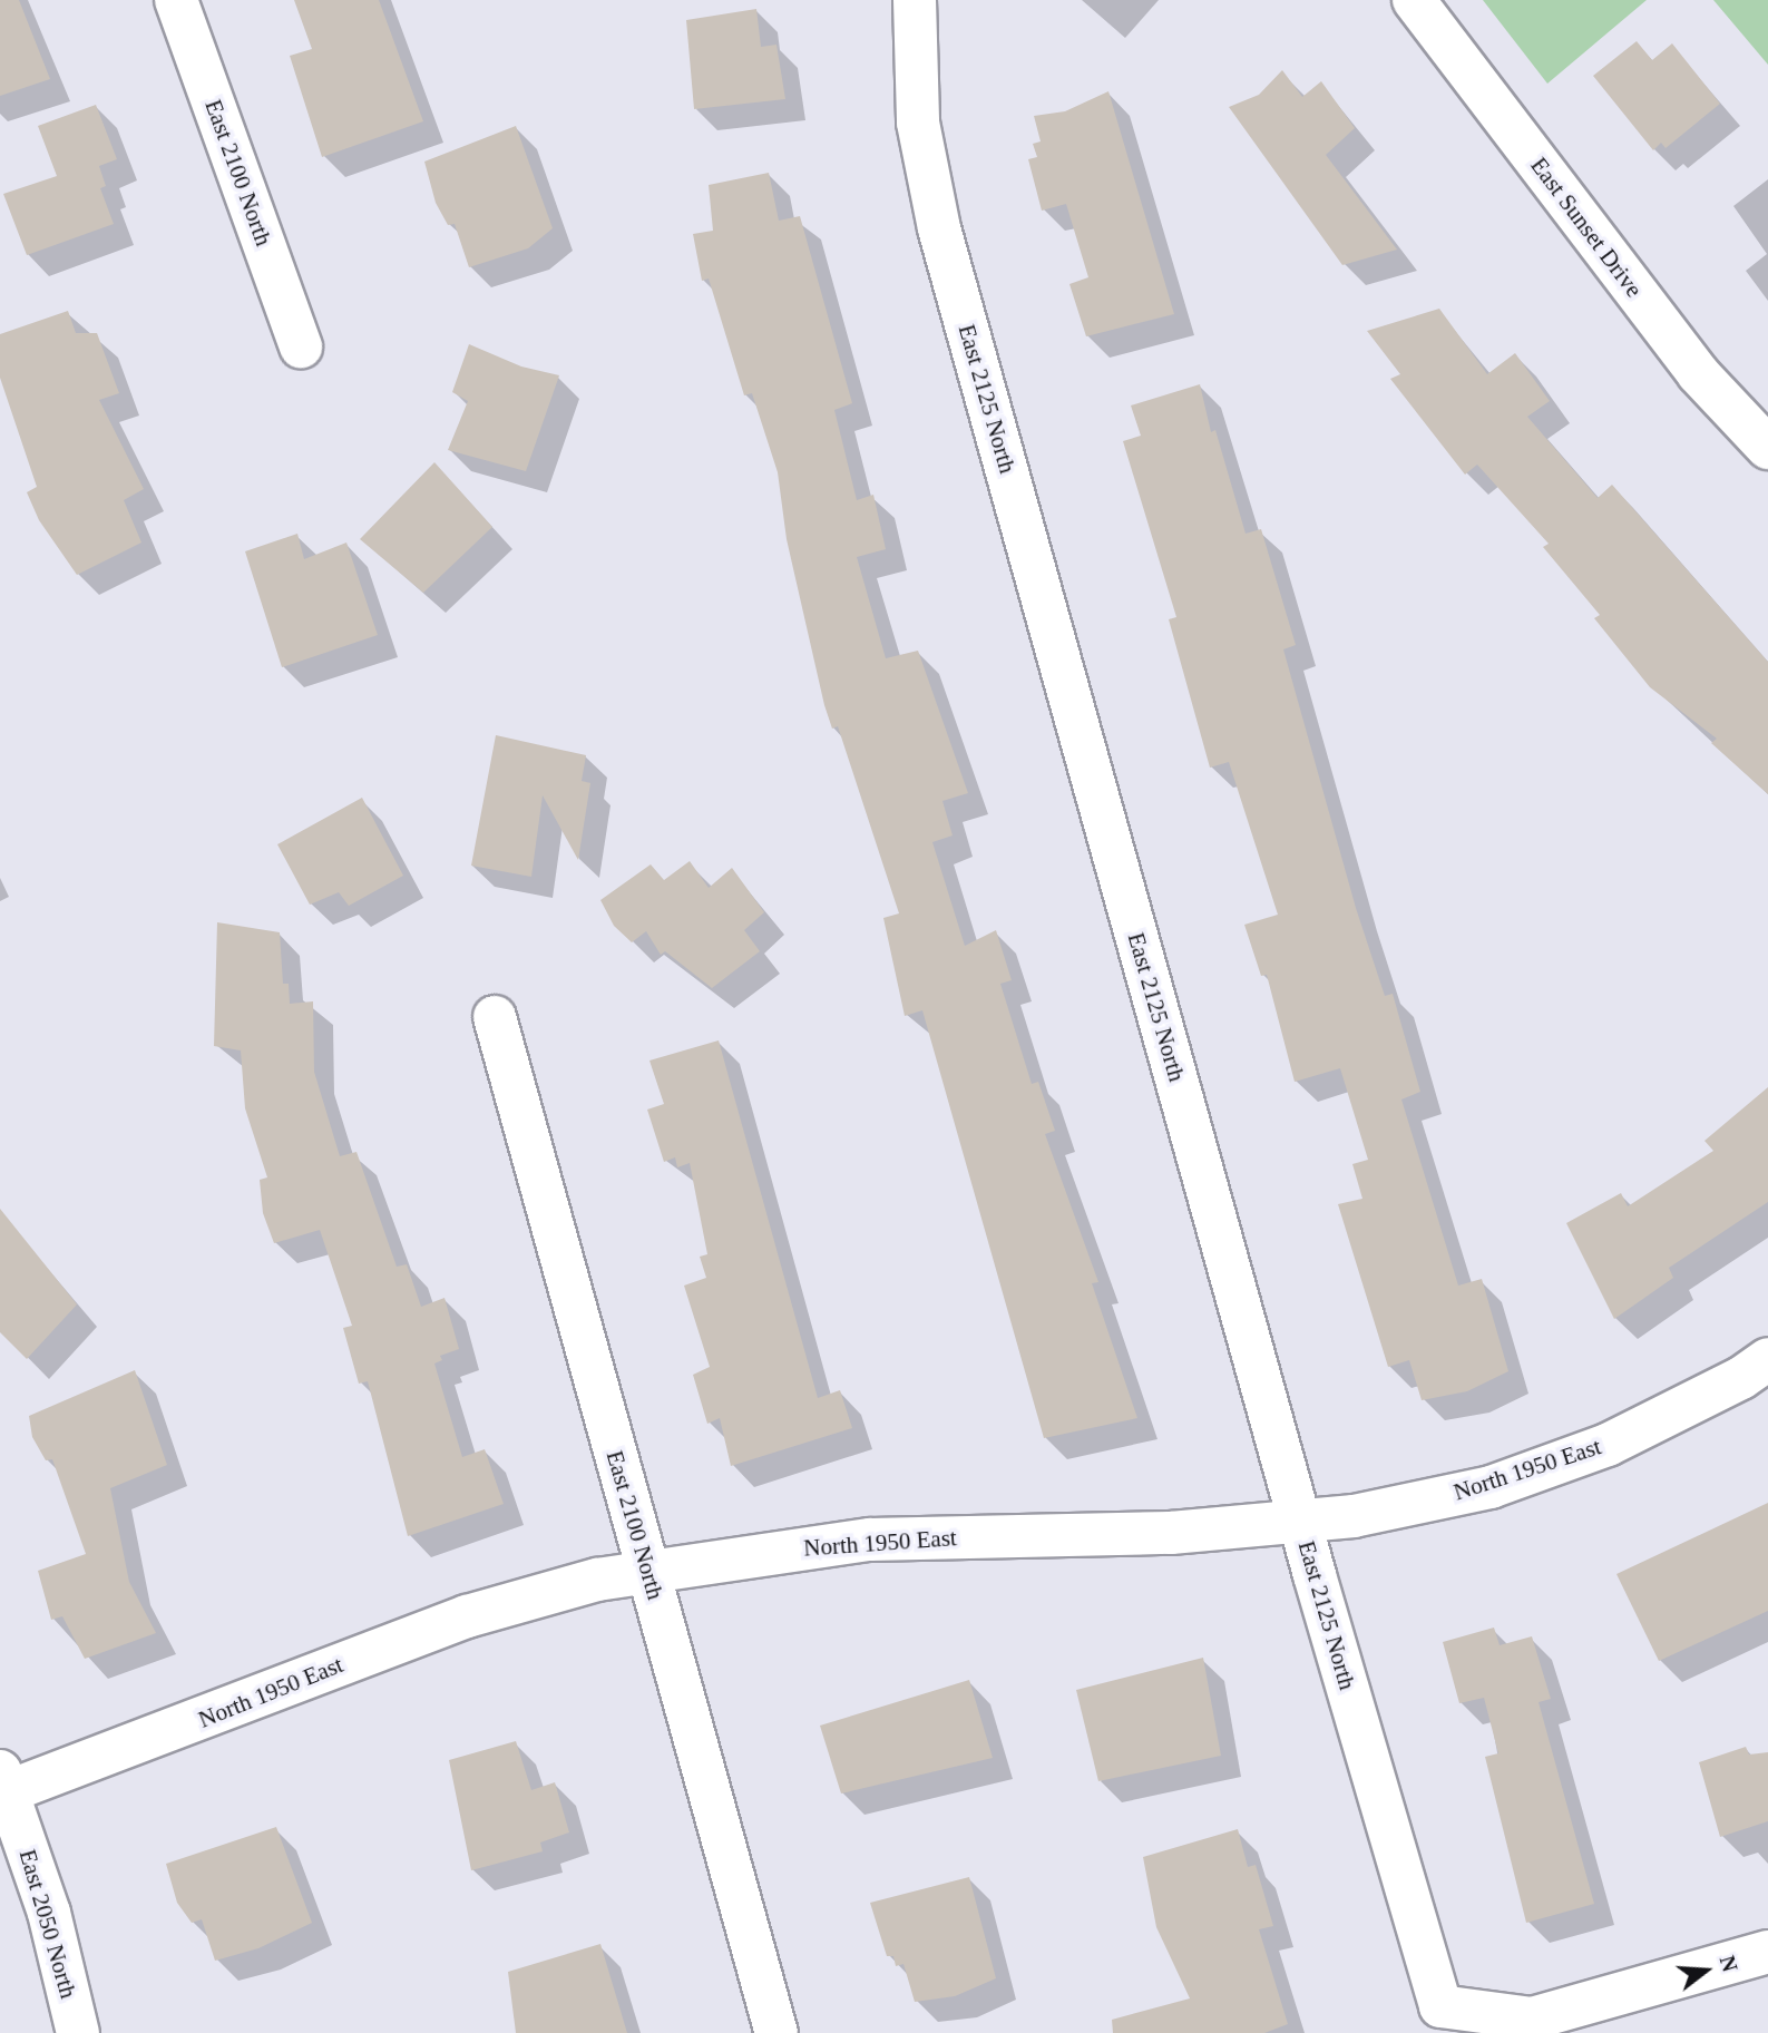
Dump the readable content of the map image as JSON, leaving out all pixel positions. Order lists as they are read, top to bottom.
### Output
{
  "streets": {
    "street": [
      "East 2100 North",
      "East Sunset Drive",
      "East 2125 North",
      "North 1950 East",
      "East 2050 North"
    ]
  },
  "crossings": [
    ["East 2100 North", "North 1950 East"],
    ["East 2125 North", "North 1950 East"],
    ["North 1950 East", "East 2050 North"]
  ],
  "north": "right"
}
